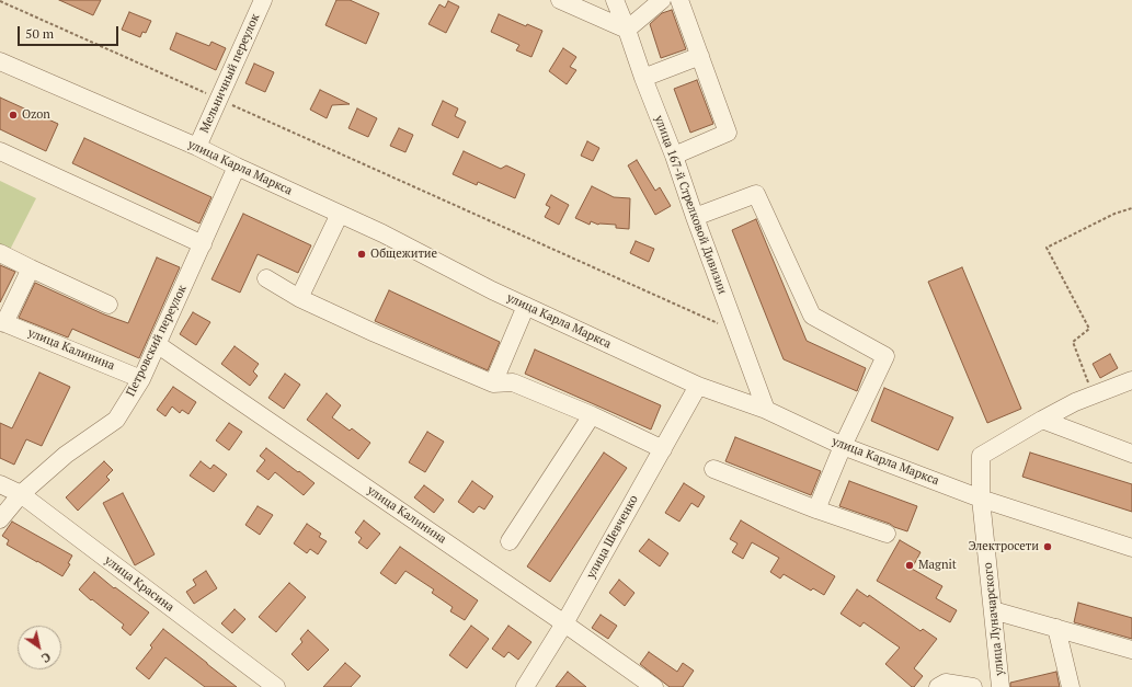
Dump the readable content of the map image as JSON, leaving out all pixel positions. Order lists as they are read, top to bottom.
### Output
{
  "streets": {
    "street": [
      "Мельничный переулок",
      "улица Карла Маркса",
      "улица 167-й Стрелковой Дивизии",
      "Петровский переулок",
      "улица Калинина",
      "улица Шевченко",
      "улица Красина",
      "улица Луначарского"
    ]
  },
  "crossings": [
    ["Мельничный переулок", "улица Карла Маркса"],
    ["улица Карла Маркса", "улица 167-й Стрелковой Дивизии"],
    ["улица Карла Маркса", "Петровский переулок"],
    ["улица Карла Маркса", "улица Шевченко"],
    ["улица Карла Маркса", "улица Луначарского"],
    ["Петровский переулок", "улица Калинина"],
    ["Петровский переулок", "улица Красина"],
    ["улица Калинина", "улица Шевченко"]
  ],
  "places": [
    "Ozon",
    "Общежитие",
    "Электросети",
    "Magnit"
  ],
  "scale_bar": "50 m",
  "north": "bottom right"
}
